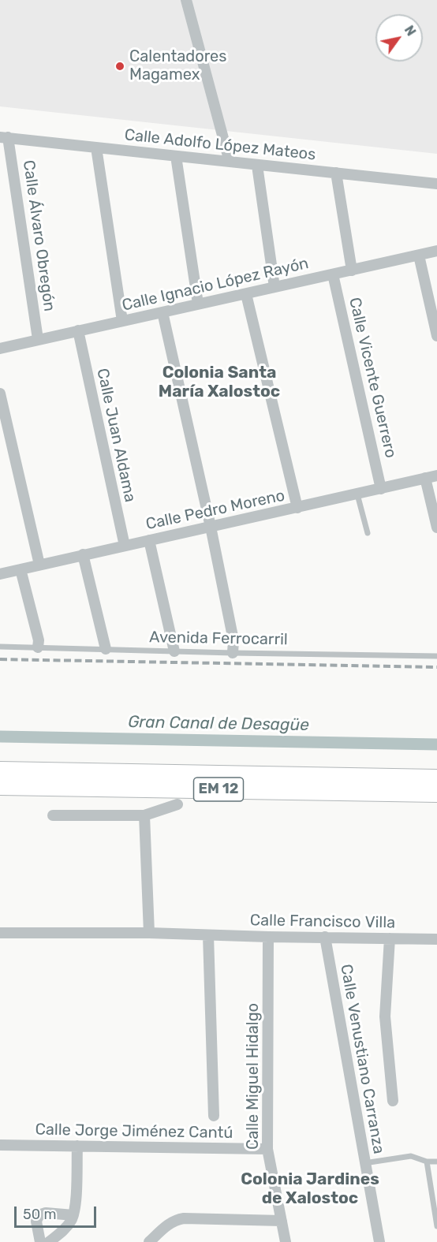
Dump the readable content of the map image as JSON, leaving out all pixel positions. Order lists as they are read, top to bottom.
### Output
{
  "streets": {
    "highway": ["EM 12"],
    "street": [
      "Calle Adolfo López Mateos",
      "Calle Álvaro Obregón",
      "Calle Ignacio López Rayón",
      "Calle Vicente Guerrero",
      "Calle Juan Aldama",
      "Calle Pedro Moreno",
      "Calle Francisco Villa",
      "Calle Venustiano Carranza",
      "Calle Miguel Hidalgo",
      "Calle Jorge Jiménez Cantú"
    ],
    "lane": ["Avenida Ferrocarril"]
  },
  "crossings": [
    ["Calle Adolfo López Mateos", "Calle Álvaro Obregón"],
    ["Calle Álvaro Obregón", "Calle Ignacio López Rayón"],
    ["Calle Ignacio López Rayón", "Calle Vicente Guerrero"],
    ["Calle Ignacio López Rayón", "Calle Juan Aldama"],
    ["Calle Vicente Guerrero", "Calle Pedro Moreno"],
    ["Calle Juan Aldama", "Calle Pedro Moreno"],
    ["Calle Francisco Villa", "Calle Venustiano Carranza"],
    ["Calle Francisco Villa", "Calle Miguel Hidalgo"],
    ["Calle Miguel Hidalgo", "Calle Jorge Jiménez Cantú"]
  ],
  "districts": ["Colonia Santa María Xalostoc", "Colonia Jardines de Xalostoc"],
  "water": ["Gran Canal de Desagüe"],
  "places": ["Calentadores Magamex"],
  "scale_bar": "50 m",
  "north": "top right"
}
